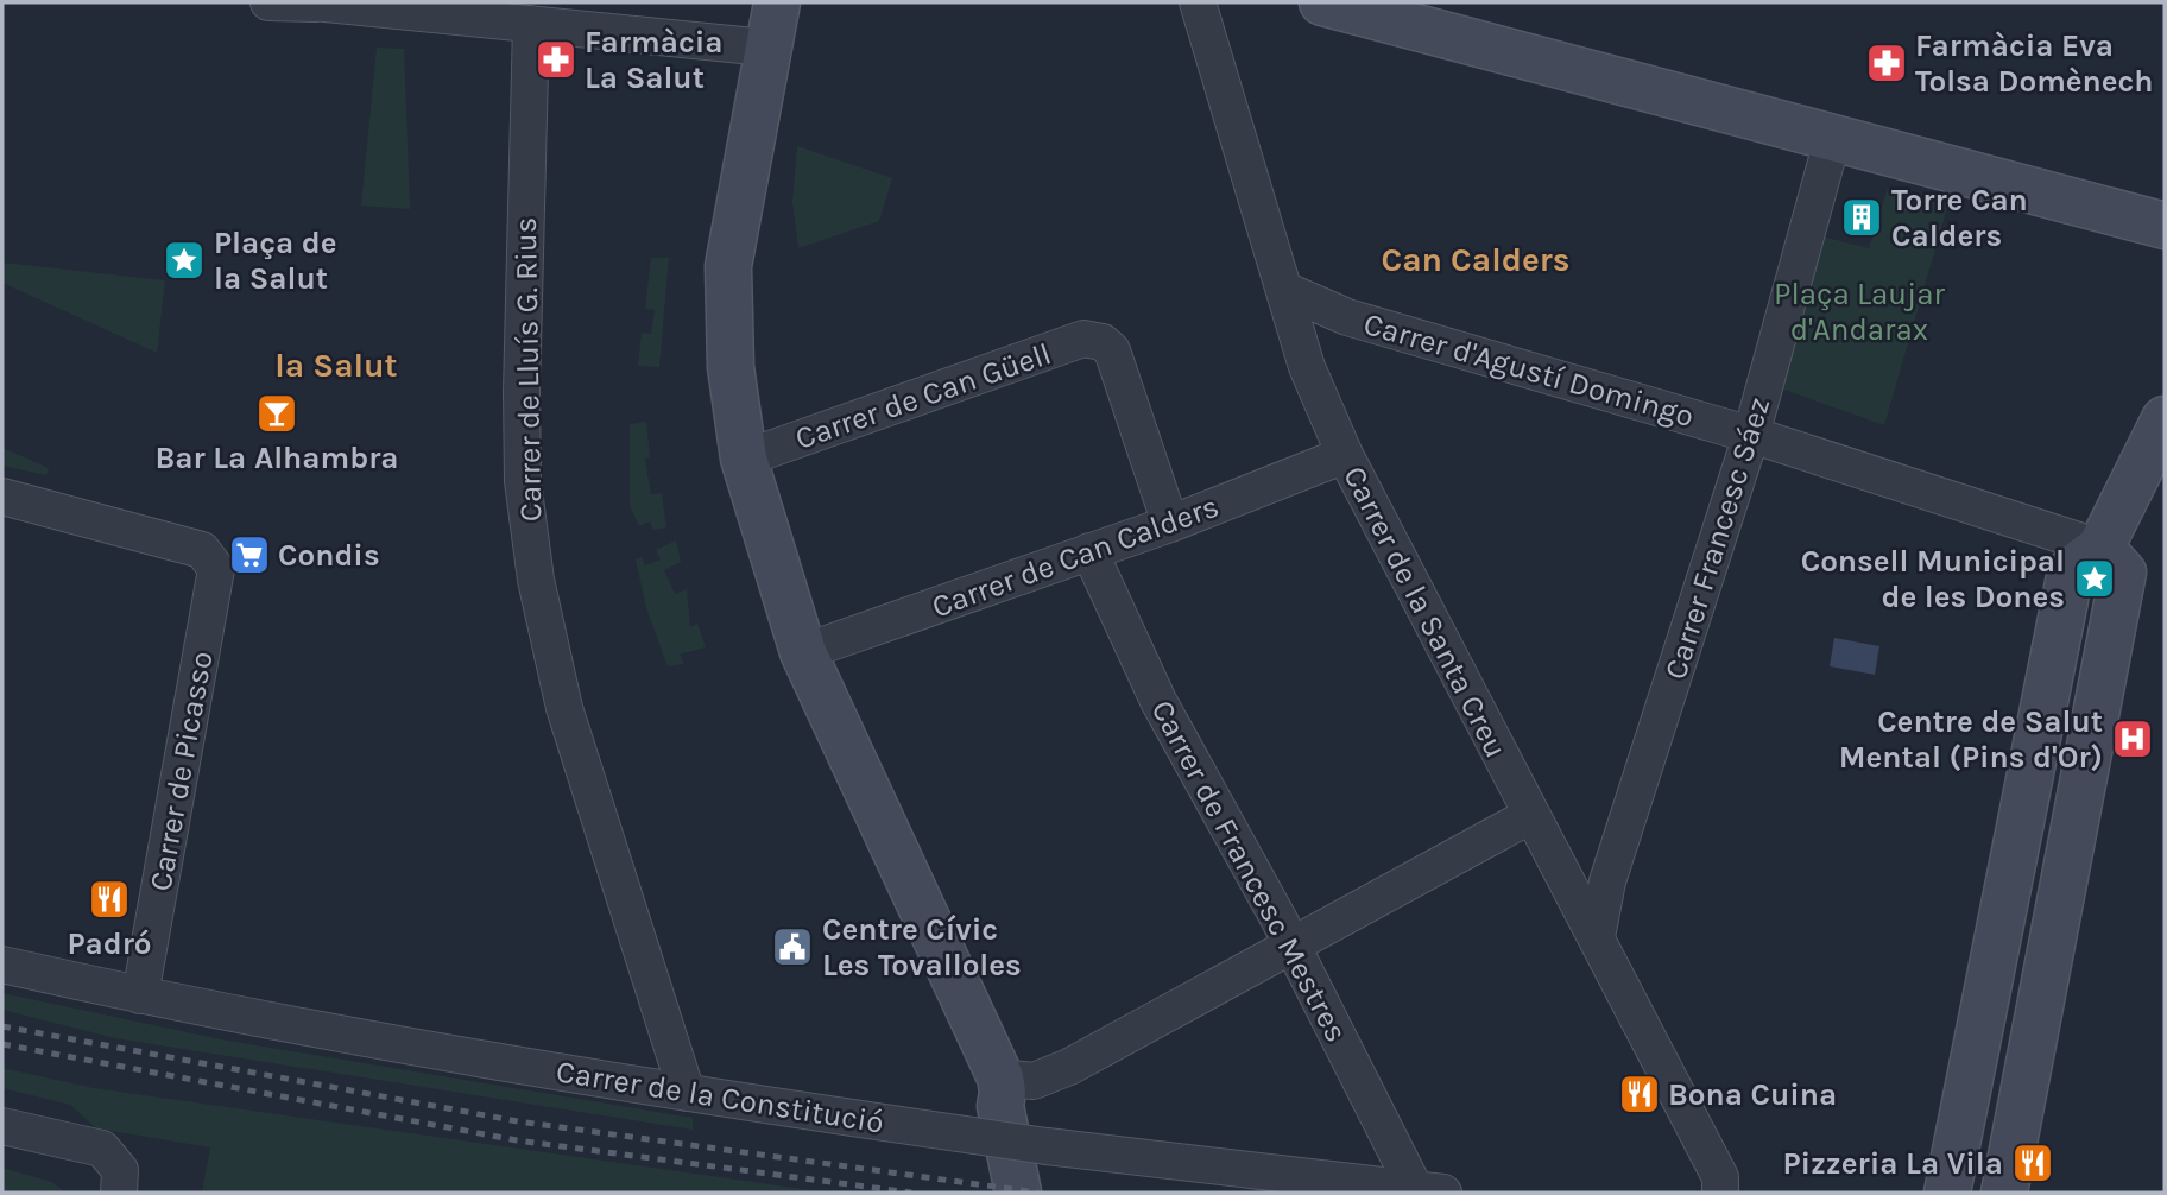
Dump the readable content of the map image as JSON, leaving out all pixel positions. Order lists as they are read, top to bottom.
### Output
{
  "streets": {
    "street": [
      "Carrer de Lluís G. Rius",
      "Carrer d'Agustí Domingo",
      "Carrer de Can Güell",
      "Carrer Francesc Sáez",
      "Carrer de Can Calders",
      "Carrer de la Santa Creu",
      "Carrer de Picasso",
      "Carrer de Francesc Mestres",
      "Carrer de la Constitució"
    ]
  },
  "crossings": [
    ["Carrer de Lluís G. Rius", "Carrer de la Constitució"],
    ["Carrer d'Agustí Domingo", "Carrer Francesc Sáez"],
    ["Carrer d'Agustí Domingo", "Carrer de la Santa Creu"],
    ["Carrer de Can Güell", "Carrer de Can Calders"],
    ["Carrer Francesc Sáez", "Carrer de la Santa Creu"],
    ["Carrer de Can Calders", "Carrer de la Santa Creu"],
    ["Carrer de Can Calders", "Carrer de Francesc Mestres"],
    ["Carrer de Picasso", "Carrer de la Constitució"],
    ["Carrer de Francesc Mestres", "Carrer de la Constitució"]
  ],
  "districts": ["Can Calders", "la Salut"],
  "parks": ["Plaça Laujar d'Andarax"],
  "places": {
    "pharmacy": ["Farmàcia La Salut", "Farmàcia Eva Tolsa Domènech"],
    "building": ["Torre Can Calders"],
    "place": ["Plaça de la Salut", "Consell Municipal de les Dones"],
    "bar": ["Bar La Alhambra"],
    "supermarket": ["Condis"],
    "hospital": ["Centre de Salut Mental (Pins d'Or)"],
    "restaurant": ["Padró", "Bona Cuina", "Pizzeria La Vila"],
    "public building": ["Centre Cívic Les Tovalloles"]
  }
}
